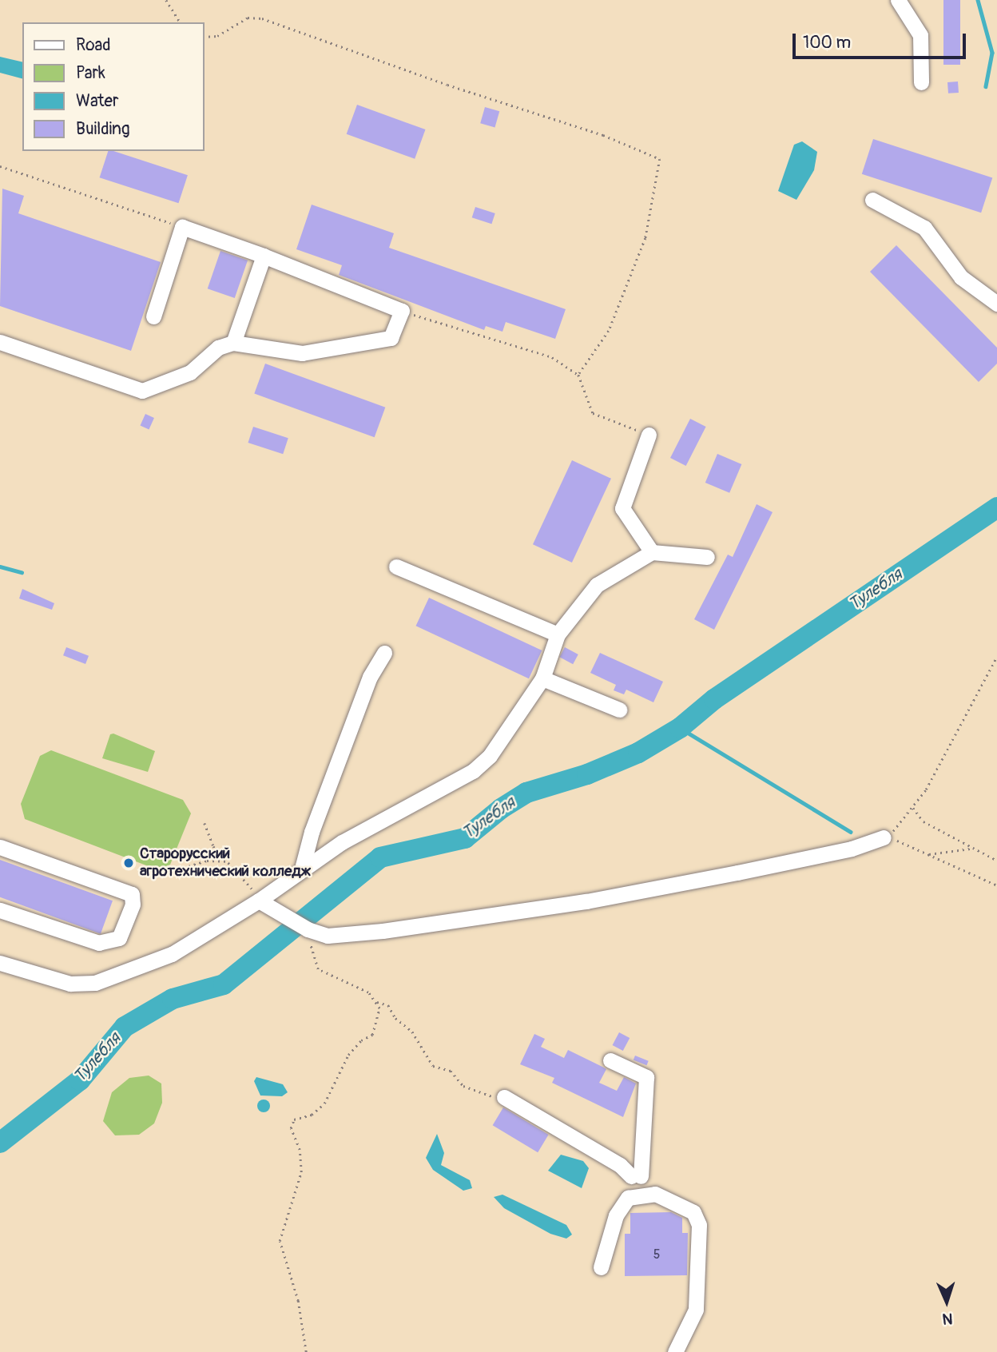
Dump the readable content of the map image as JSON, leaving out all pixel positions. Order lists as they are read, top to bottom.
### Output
{
  "water": ["Тулебля"],
  "places": ["Старорусский агротехнический колледж"],
  "house_numbers": ["5"],
  "legend": [
    "Road",
    "Park",
    "Water",
    "Building"
  ],
  "scale_bar": "100 m",
  "north": "bottom"
}
